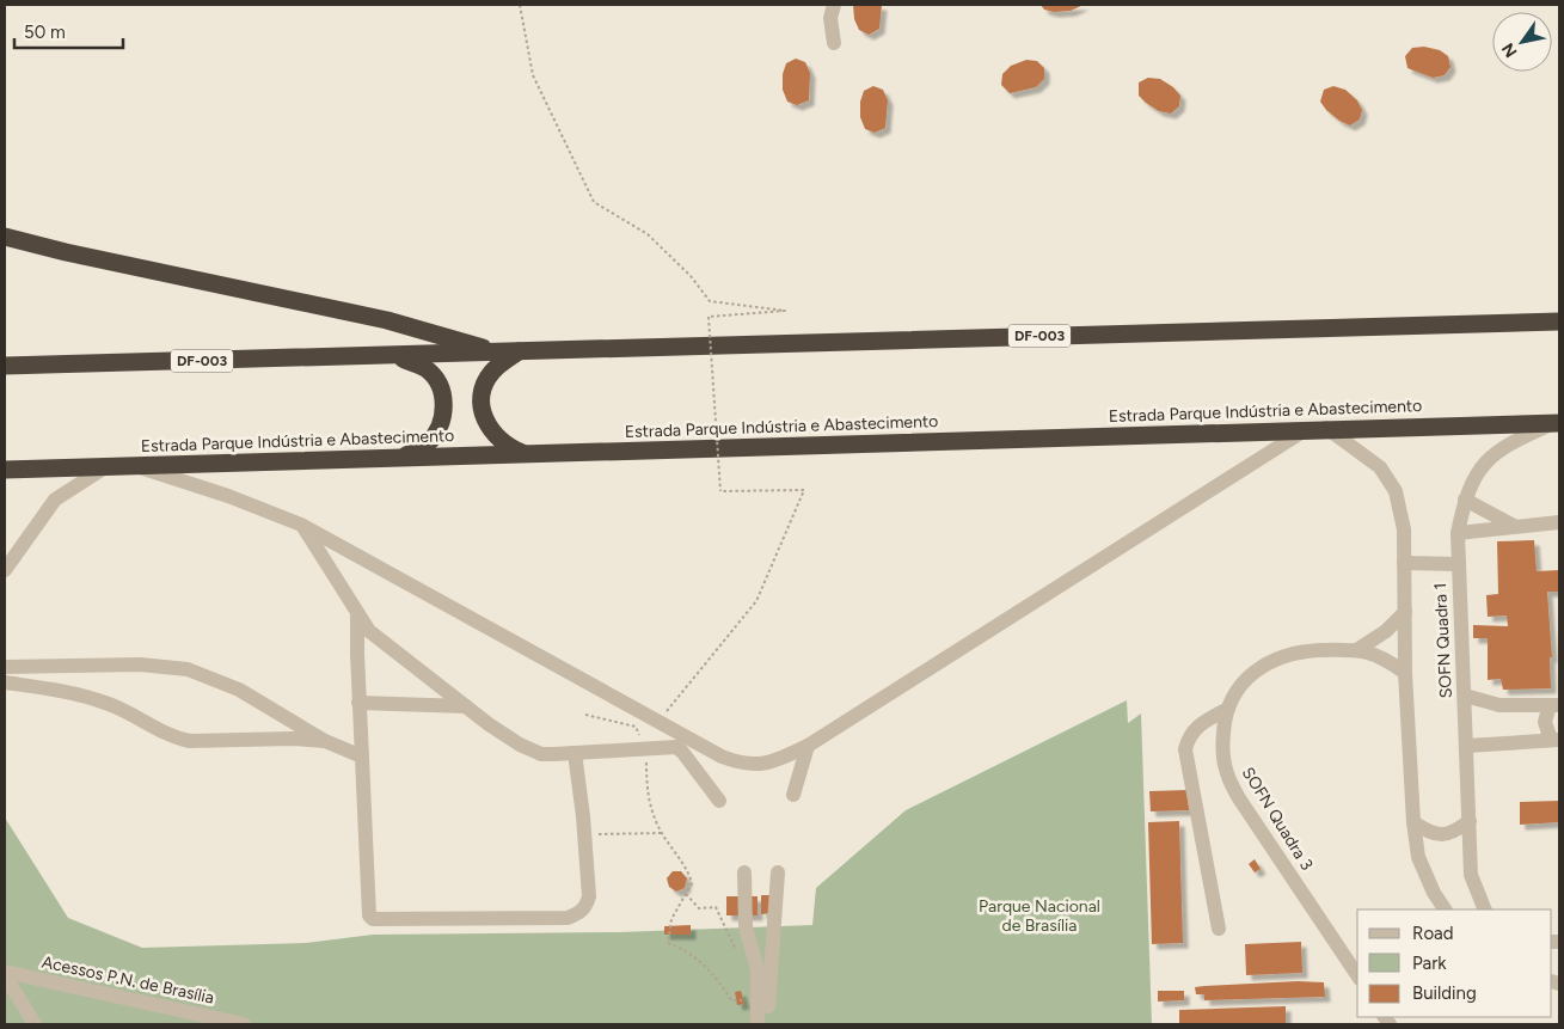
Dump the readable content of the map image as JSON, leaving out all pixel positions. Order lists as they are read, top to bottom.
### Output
{
  "streets": {
    "highway": ["DF-003", "Estrada Parque Indústria e Abastecimento"],
    "street": ["SOFN Quadra 1", "SOFN Quadra 3", "Acessos P.N. de Brasília"]
  },
  "crossings": [
    ["Estrada Parque Indústria e Abastecimento", "SOFN Quadra 1"]
  ],
  "parks": ["Parque Nacional de Brasília"],
  "legend": ["Road", "Park", "Building"],
  "scale_bar": "50 m",
  "north": "bottom left"
}
